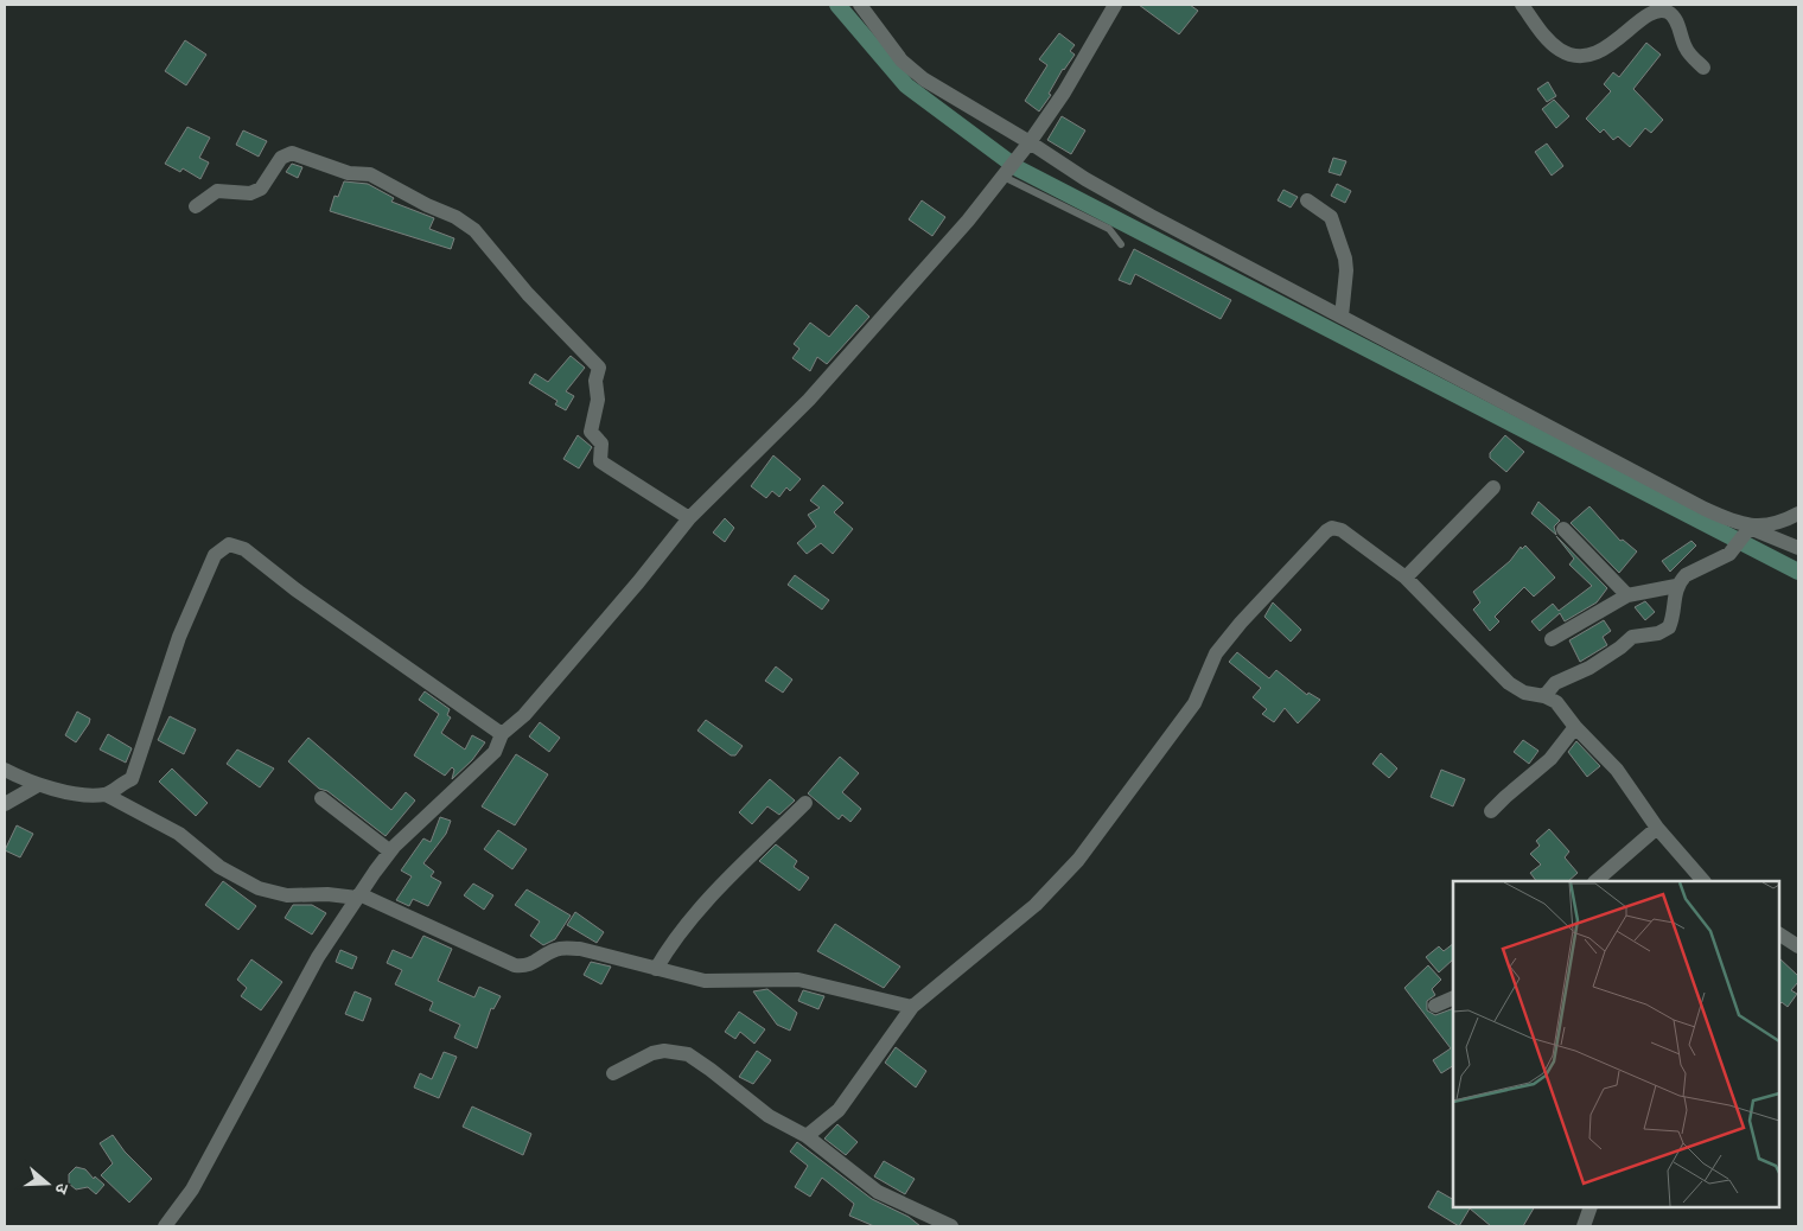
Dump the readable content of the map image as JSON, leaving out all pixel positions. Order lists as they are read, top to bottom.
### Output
{
  "north": "right"
}
